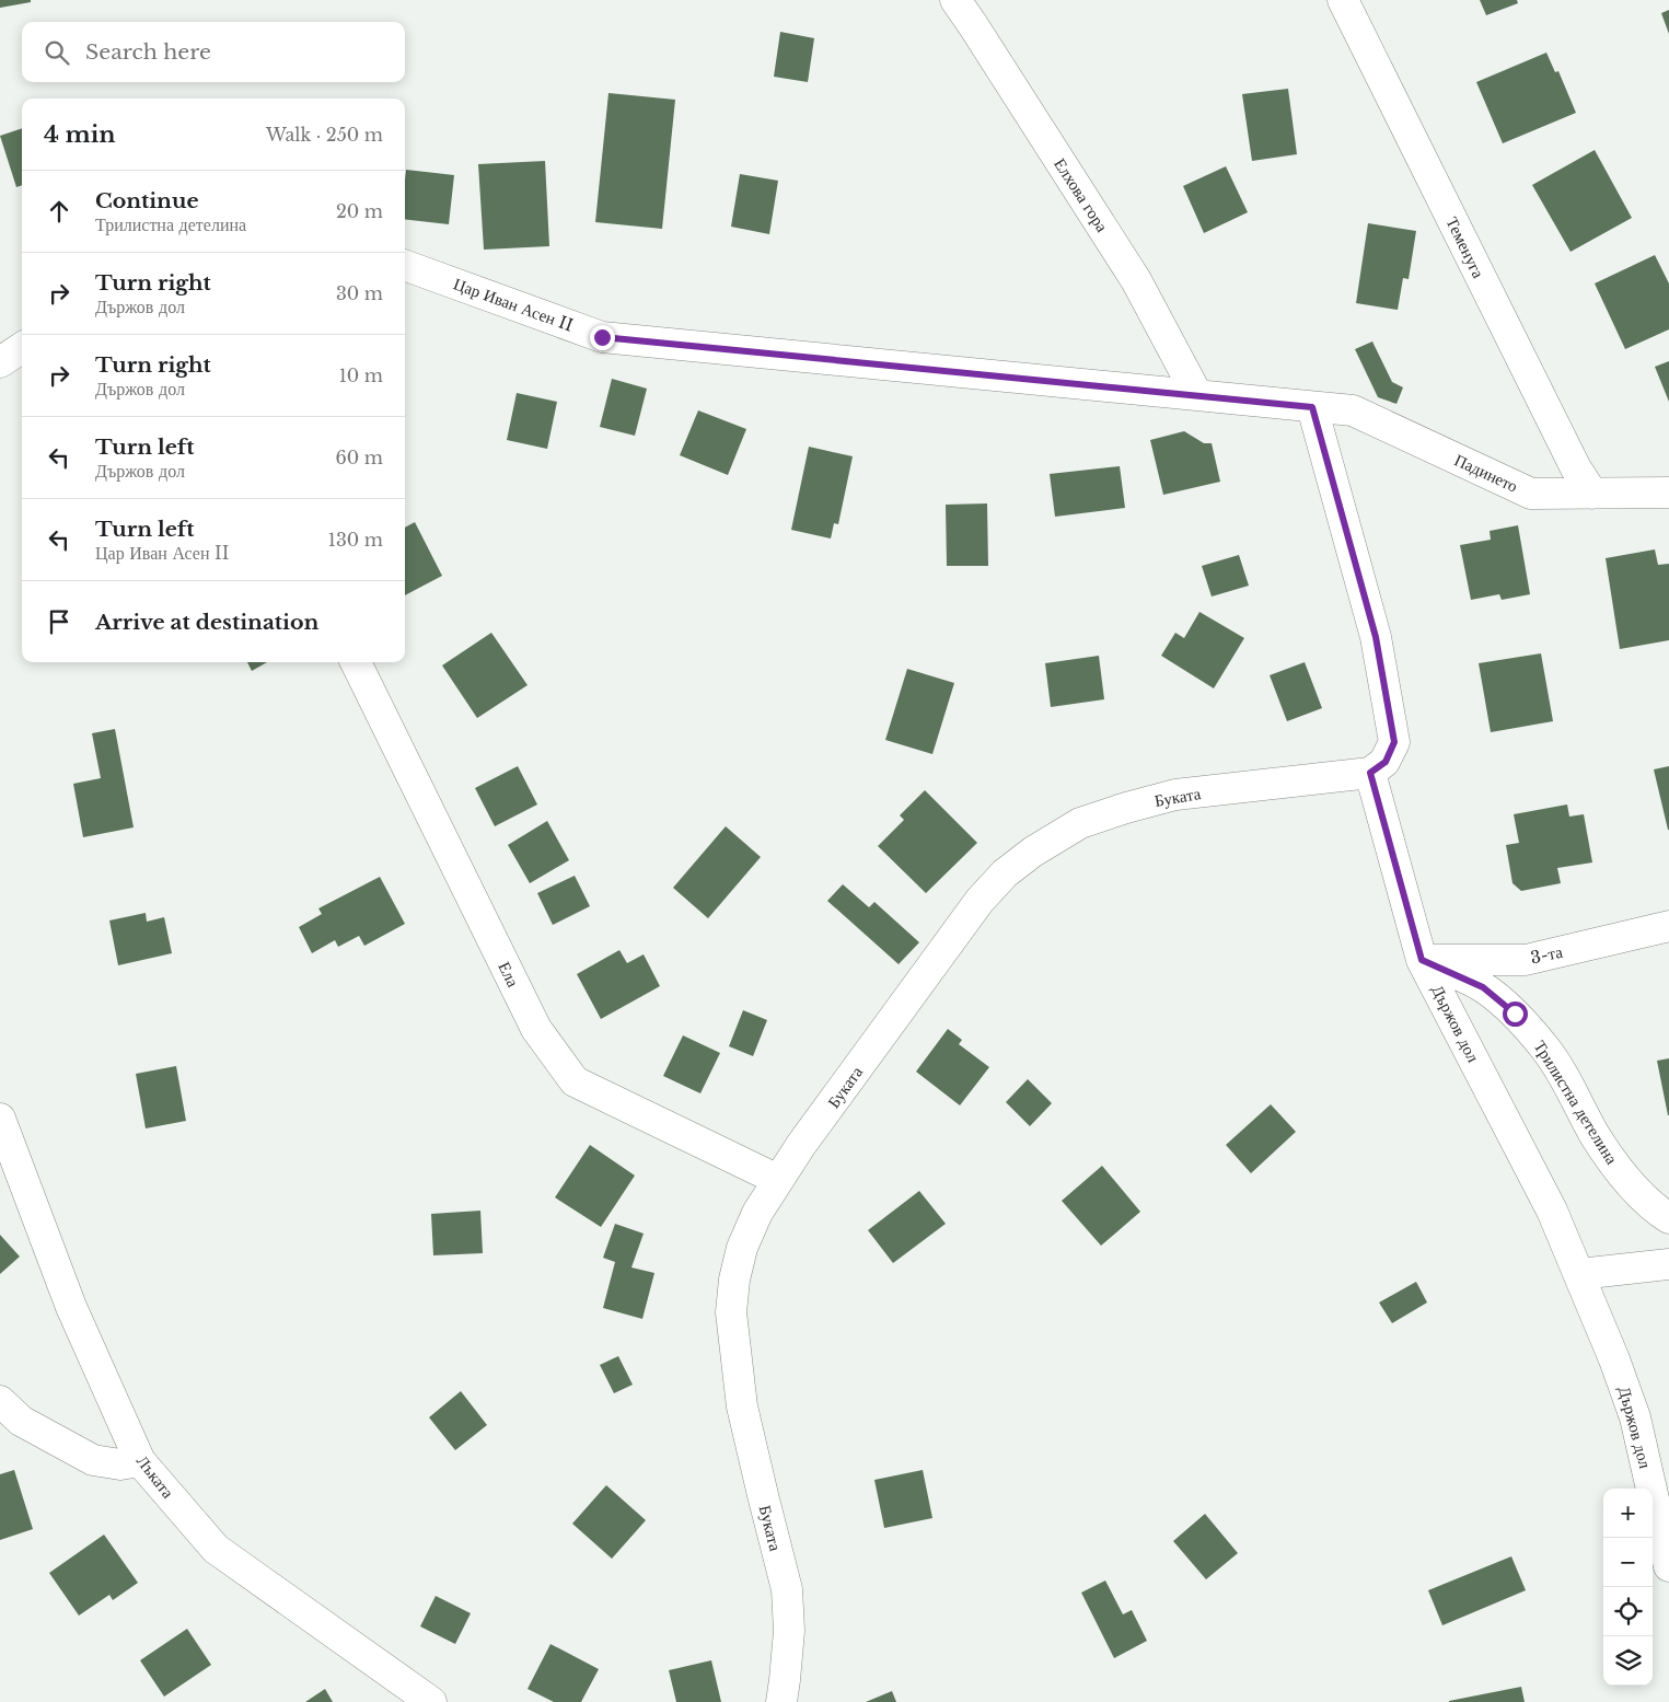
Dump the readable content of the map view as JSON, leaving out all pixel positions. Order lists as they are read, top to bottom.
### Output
{
  "streets": {
    "street": [
      "Елхова гора",
      "Теменуга",
      "Цар Иван Асен II",
      "Падинето",
      "Буката",
      "3-та",
      "Ела",
      "Държов дол",
      "Трилистна детелина",
      "Лъката"
    ]
  },
  "crossings": [
    ["Елхова гора", "Цар Иван Асен II"],
    ["Теменуга", "Падинето"],
    ["Цар Иван Асен II", "Падинето"],
    ["Буката", "Ела"],
    ["Буката", "Държов дол"],
    ["3-та", "Държов дол"],
    ["3-та", "Трилистна детелина"],
    ["Държов дол", "Трилистна детелина"]
  ],
  "page": {
    "search": "Search here",
    "heading": ["4 min", "Walk · 250 m"],
    "list": [
      ["Continue", "Трилистна детелина", "20 m"],
      ["Turn right", "Държов дол", "30 m"],
      ["Turn right", "Държов дол", "10 m"],
      ["Turn left", "Държов дол", "60 m"],
      ["Turn left", "Цар Иван Асен II", "130 m"],
      "Arrive at destination"
    ],
    "map_buttons": ["+", "−"]
  }
}
